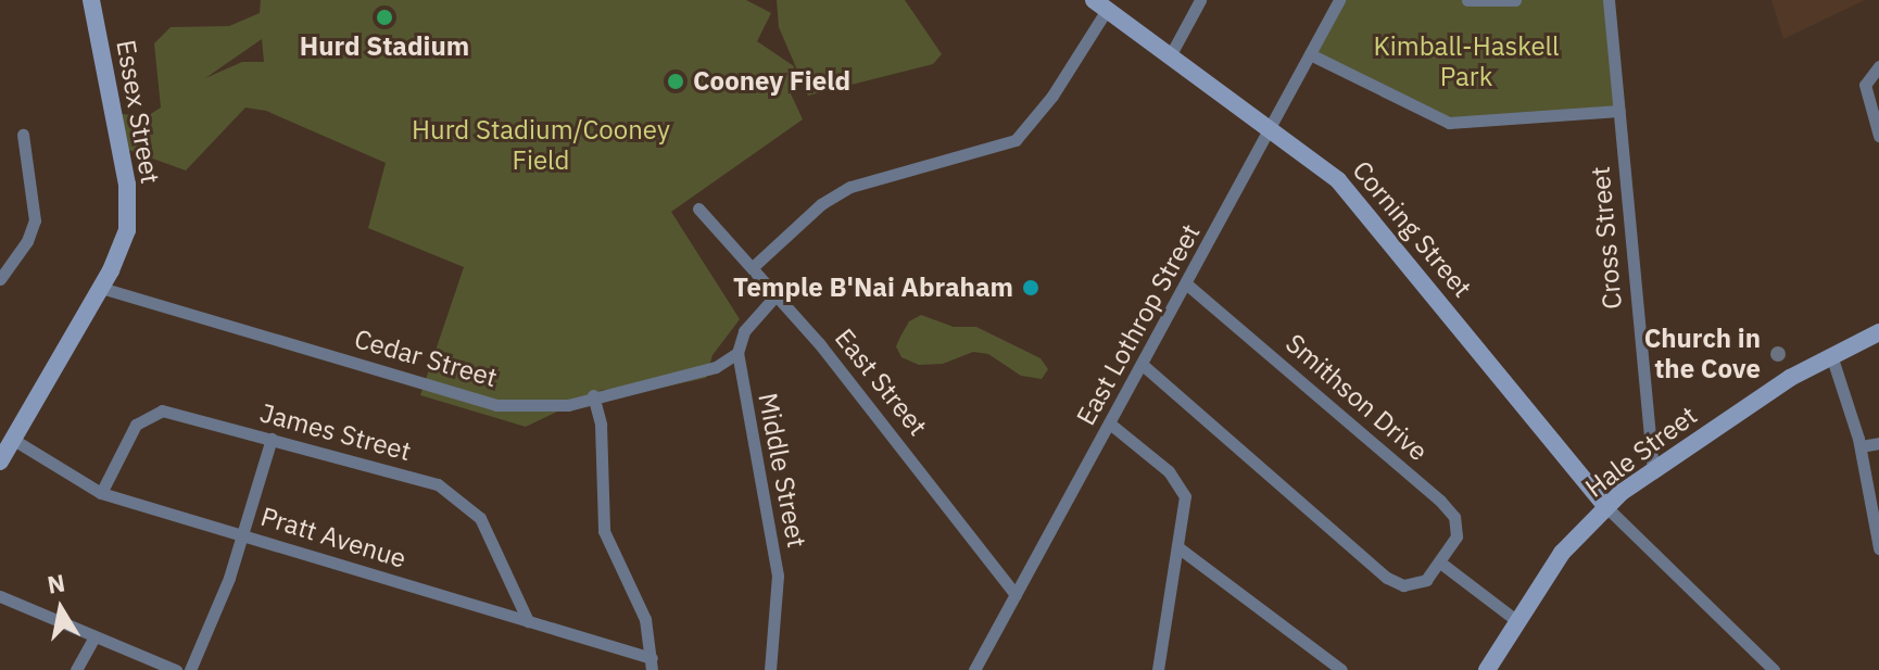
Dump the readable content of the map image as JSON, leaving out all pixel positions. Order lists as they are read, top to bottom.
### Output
{
  "streets": {
    "main road": ["Essex Street", "Corning Street", "Hale Street"],
    "street": [
      "Cross Street",
      "East Lothrop Street",
      "Cedar Street",
      "East Street",
      "Smithson Drive",
      "James Street",
      "Middle Street",
      "Pratt Avenue"
    ]
  },
  "crossings": [
    ["Essex Street", "Cedar Street"],
    ["Essex Street", "Pratt Avenue"],
    ["Corning Street", "East Lothrop Street"],
    ["Corning Street", "Hale Street"],
    ["Cross Street", "Hale Street"],
    ["East Lothrop Street", "East Street"],
    ["East Lothrop Street", "Smithson Drive"],
    ["Cedar Street", "Middle Street"],
    ["James Street", "Pratt Avenue"]
  ],
  "parks": ["Kimball-Haskell Park", "Hurd Stadium/Cooney Field"],
  "places": [
    "Hurd Stadium",
    "Cooney Field",
    "Temple B'Nai Abraham",
    "Church in the Cove"
  ],
  "north": "top"
}
